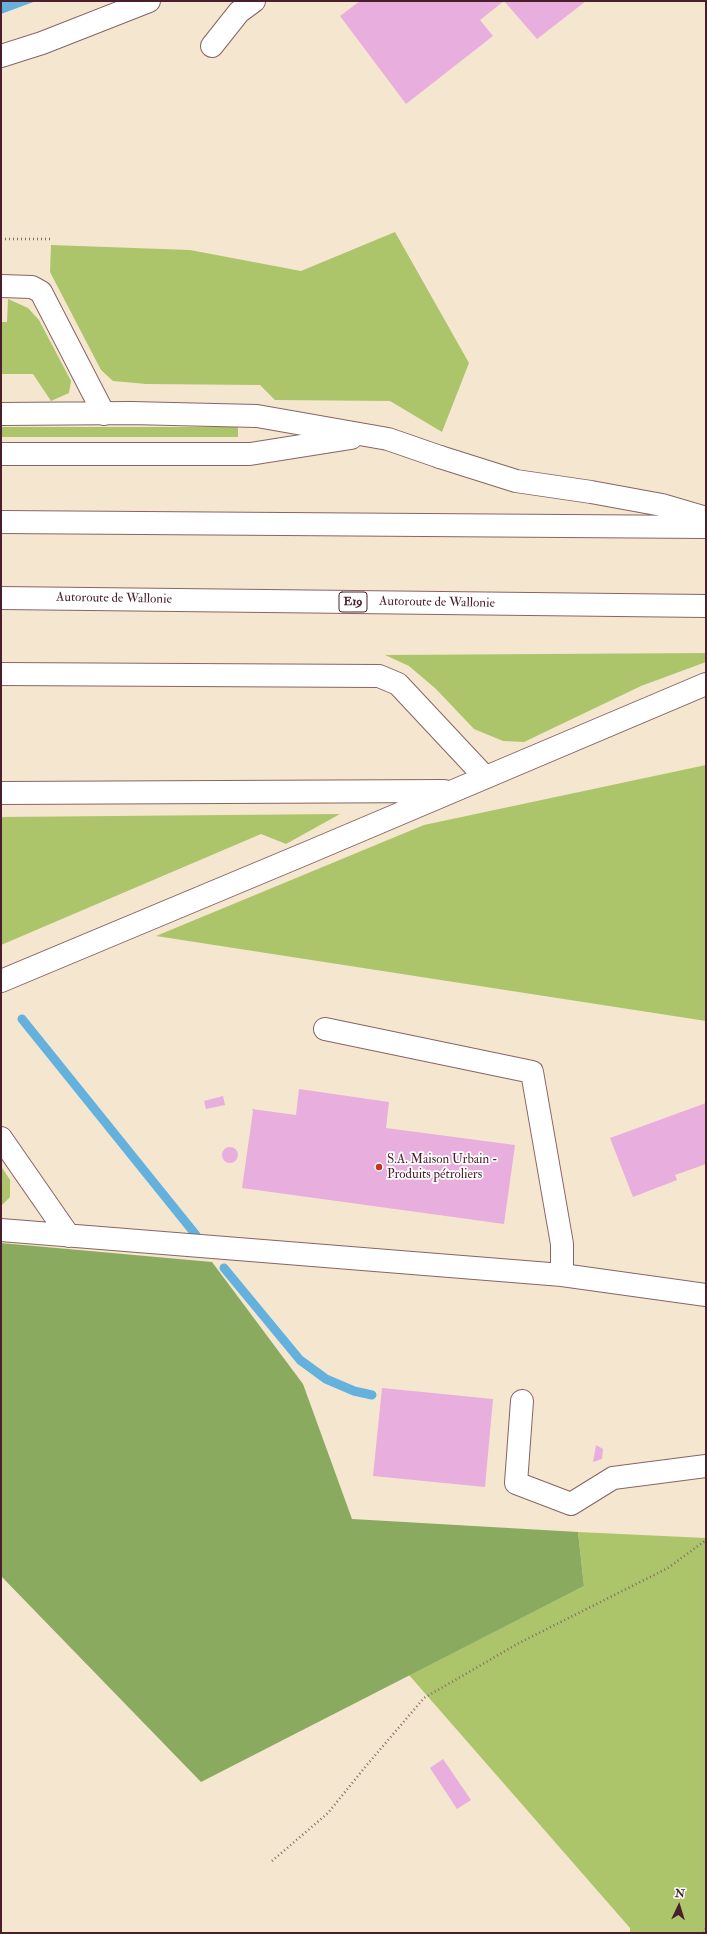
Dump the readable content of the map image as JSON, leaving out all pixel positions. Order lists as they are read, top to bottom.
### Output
{
  "streets": {
    "main road": ["Autoroute de Wallonie", "E19"]
  },
  "places": ["S.A. Maison Urbain - Produits pétroliers"],
  "north": "top"
}
